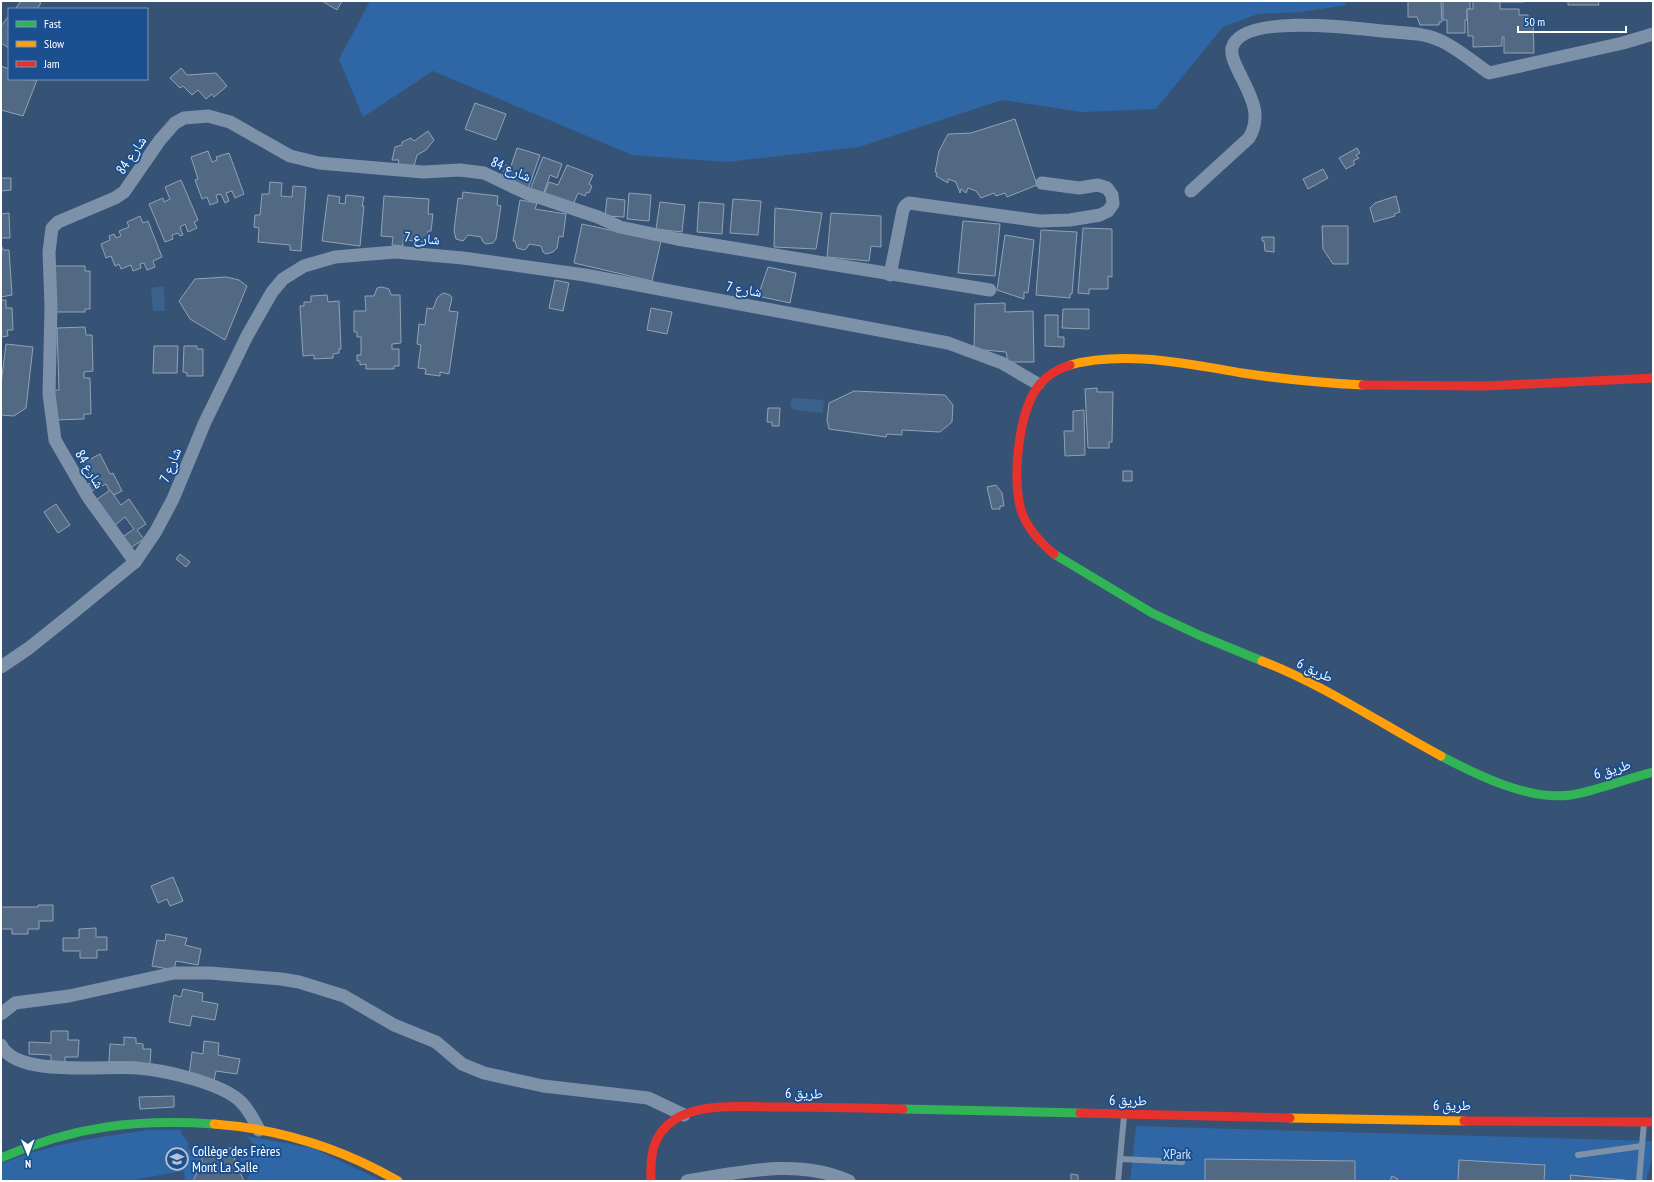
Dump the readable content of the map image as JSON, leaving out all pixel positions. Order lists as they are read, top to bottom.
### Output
{
  "streets": {
    "street": ["شارع 84", "شارع 7", "طريق 6"]
  },
  "crossings": [
    ["شارع 84", "شارع 7"],
    ["شارع 7", "طريق 6"]
  ],
  "parks": ["XPark"],
  "places": {
    "school or university": ["Collège des Frères Mont La Salle"]
  },
  "legend": ["Fast", "Slow", "Jam"],
  "scale_bar": "50 m",
  "north": "bottom"
}
